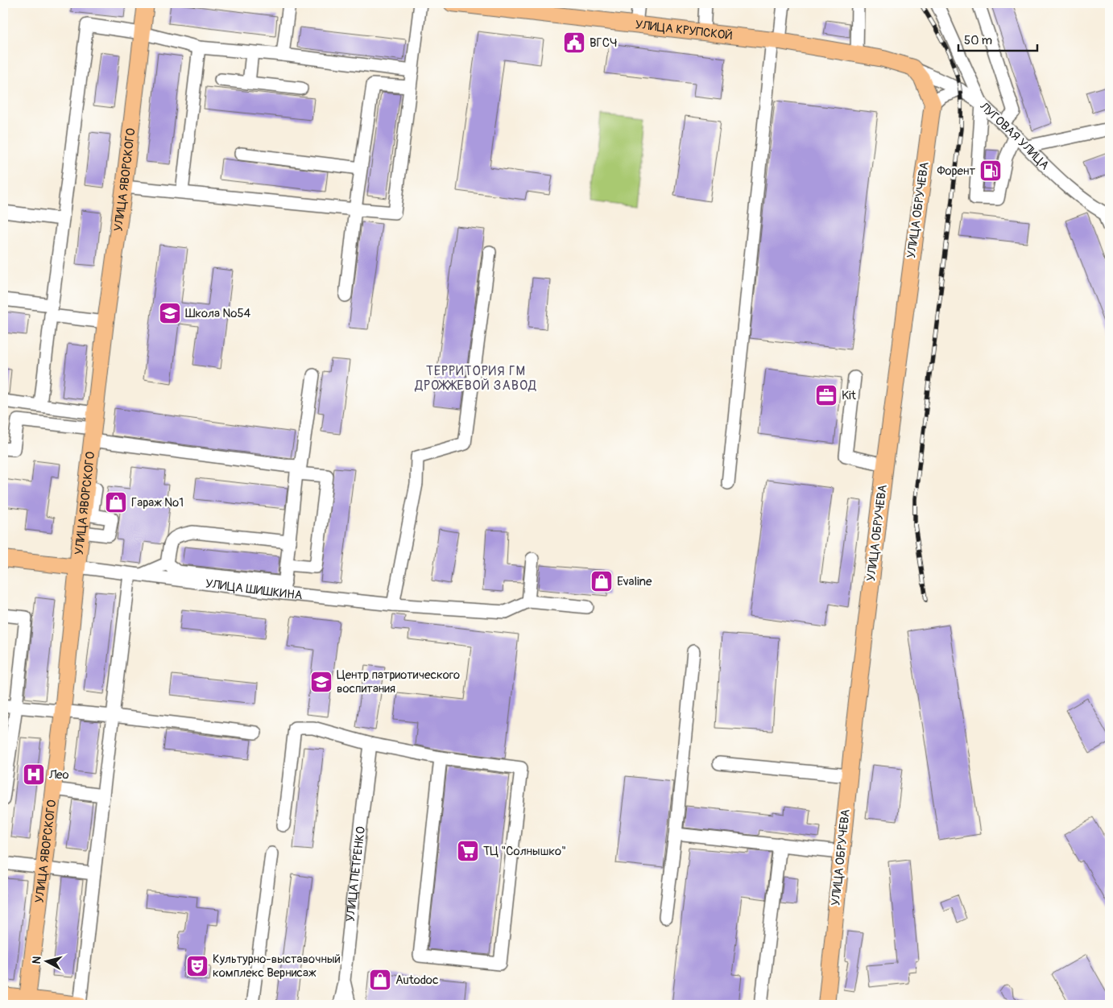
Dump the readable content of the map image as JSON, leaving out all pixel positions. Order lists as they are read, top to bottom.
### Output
{
  "streets": {
    "main road": [
      "УЛИЦА КРУПСКОЙ",
      "УЛИЦА ЯВОРСКОГО",
      "УЛИЦА ОБРУЧЕВА",
      "УЛИЦА ШИШКИНА"
    ],
    "street": ["ЛУГОВАЯ УЛИЦА", "УЛИЦА ПЕТРЕНКО"]
  },
  "crossings": [
    ["УЛИЦА КРУПСКОЙ", "ЛУГОВАЯ УЛИЦА"],
    ["УЛИЦА ЯВОРСКОГО", "УЛИЦА ШИШКИНА"]
  ],
  "districts": ["ТЕРРИТОРИЯ ГМ ДРОЖЖЕВОЙ ЗАВОД"],
  "places": {
    "public building": ["ВГСЧ"],
    "fuel station": ["Форент"],
    "school or university": ["Школа №54", "Центр патриотического воспитания"],
    "office": ["Kit"],
    "shop": ["Гараж №1", "Evaline", "Autodoc"],
    "hospital": ["Лео"],
    "supermarket": ["ТЦ \"Солнышко\""],
    "theatre": ["Культурно-выставочный комплекс Вернисаж"]
  },
  "scale_bar": "50 m",
  "north": "left"
}
